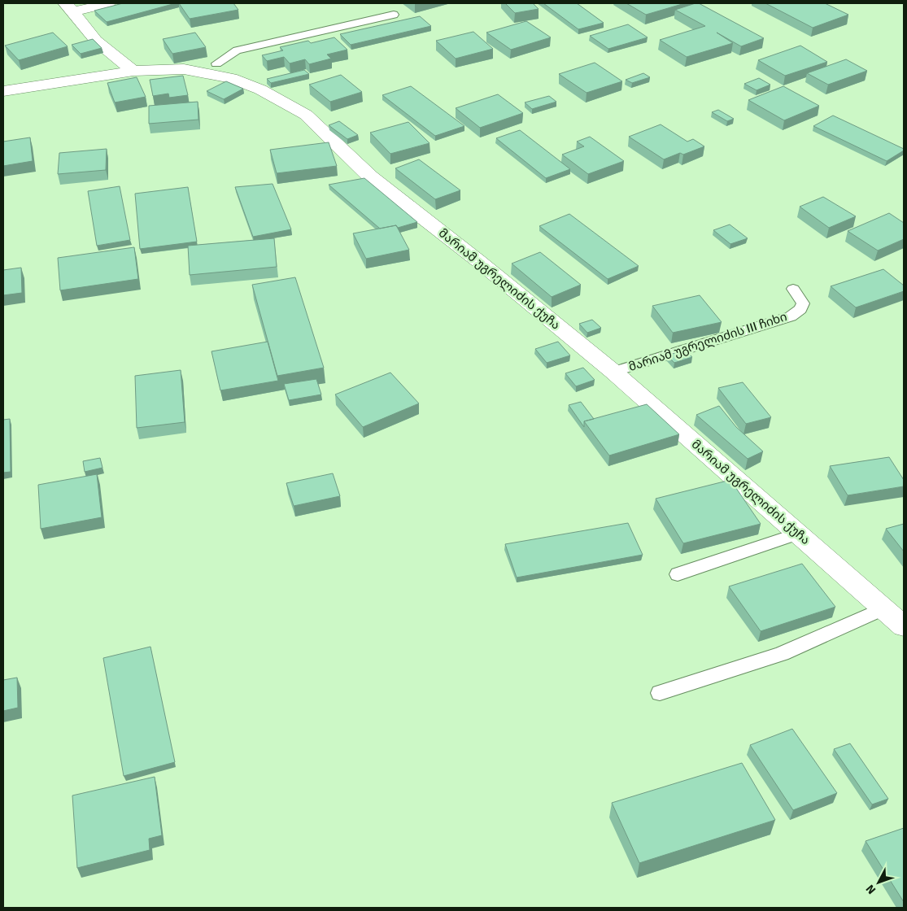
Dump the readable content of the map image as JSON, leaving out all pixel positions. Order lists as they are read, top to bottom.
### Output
{
  "streets": {
    "street": ["მარიამ უგრელიძის ქუჩა"],
    "lane": ["მარიამ უგრელიძის III ჩიხი"]
  },
  "crossings": [
    ["მარიამ უგრელიძის ქუჩა", "მარიამ უგრელიძის III ჩიხი"]
  ],
  "north": "bottom left"
}
